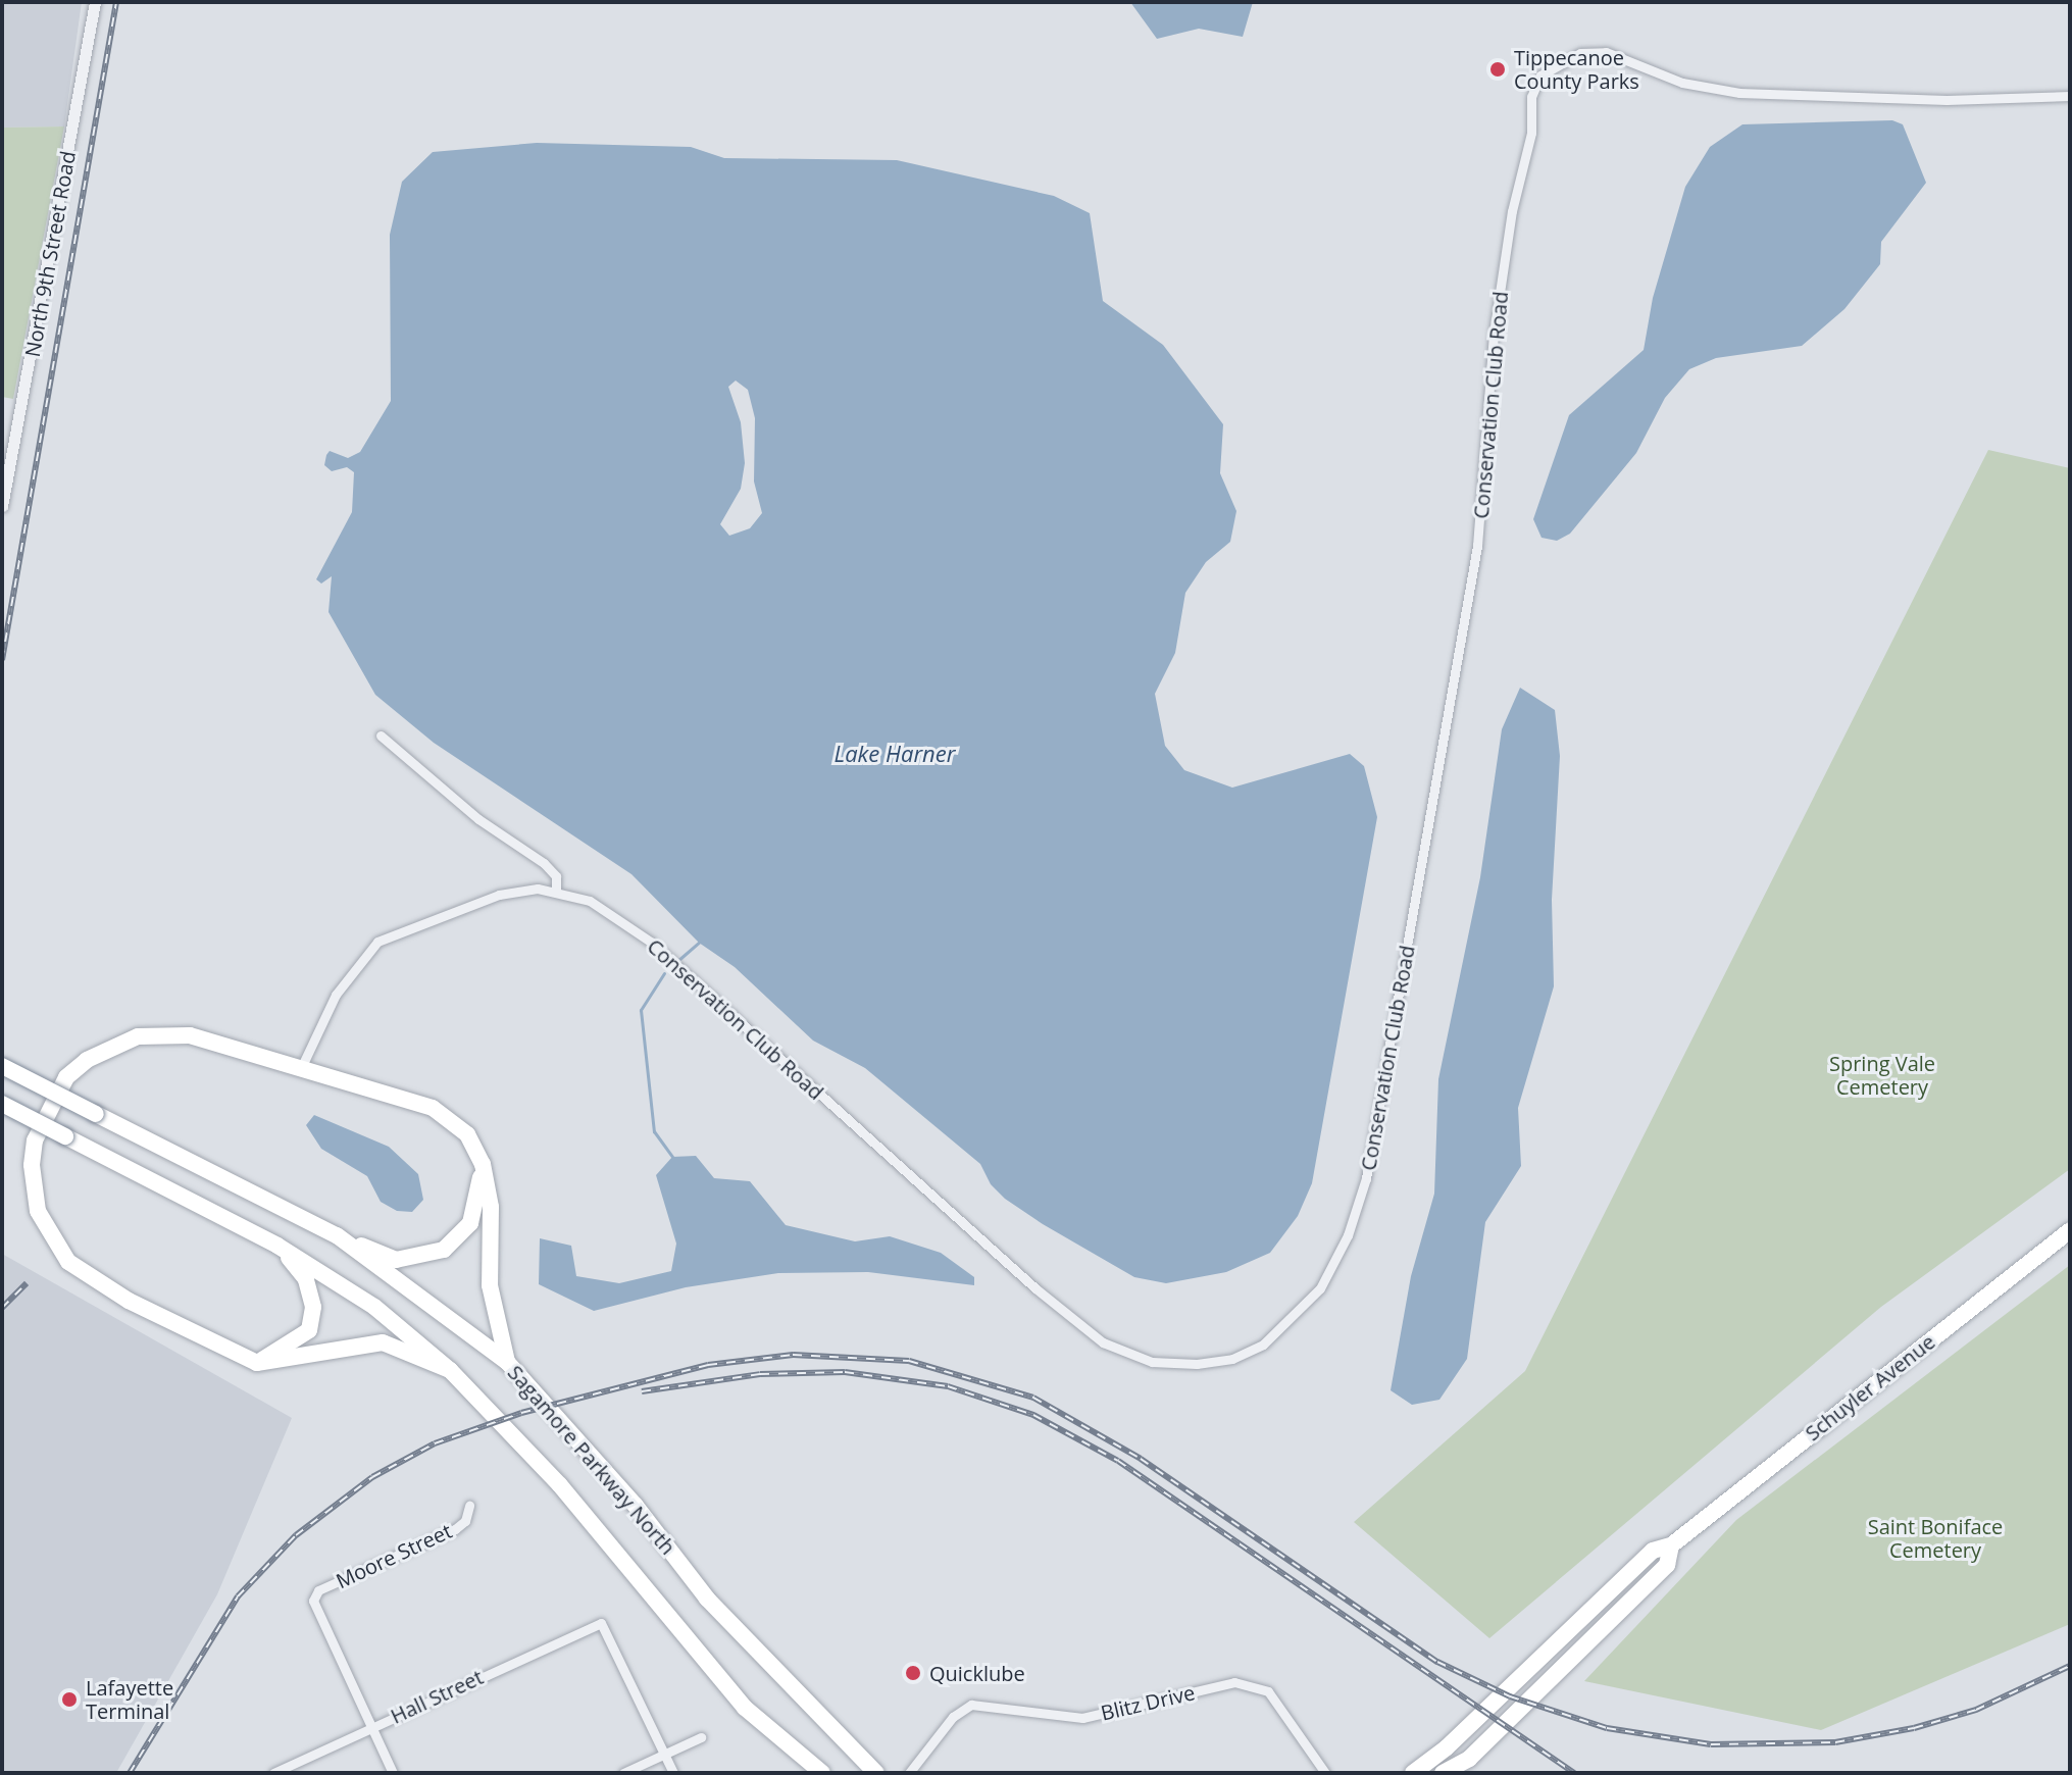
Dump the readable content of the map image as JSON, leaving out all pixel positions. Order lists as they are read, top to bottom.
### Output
{
  "streets": {
    "highway": ["Schuyler Avenue", "Sagamore Parkway North"],
    "street": [
      "North 9th Street Road",
      "Conservation Club Road",
      "Moore Street",
      "Hall Street",
      "Blitz Drive"
    ]
  },
  "crossings": [
    ["Moore Street", "Hall Street"]
  ],
  "water": ["Lake Harner"],
  "parks": ["Spring Vale Cemetery", "Saint Boniface Cemetery"],
  "places": ["Tippecanoe County Parks", "Quicklube", "Lafayette Terminal"]
}
